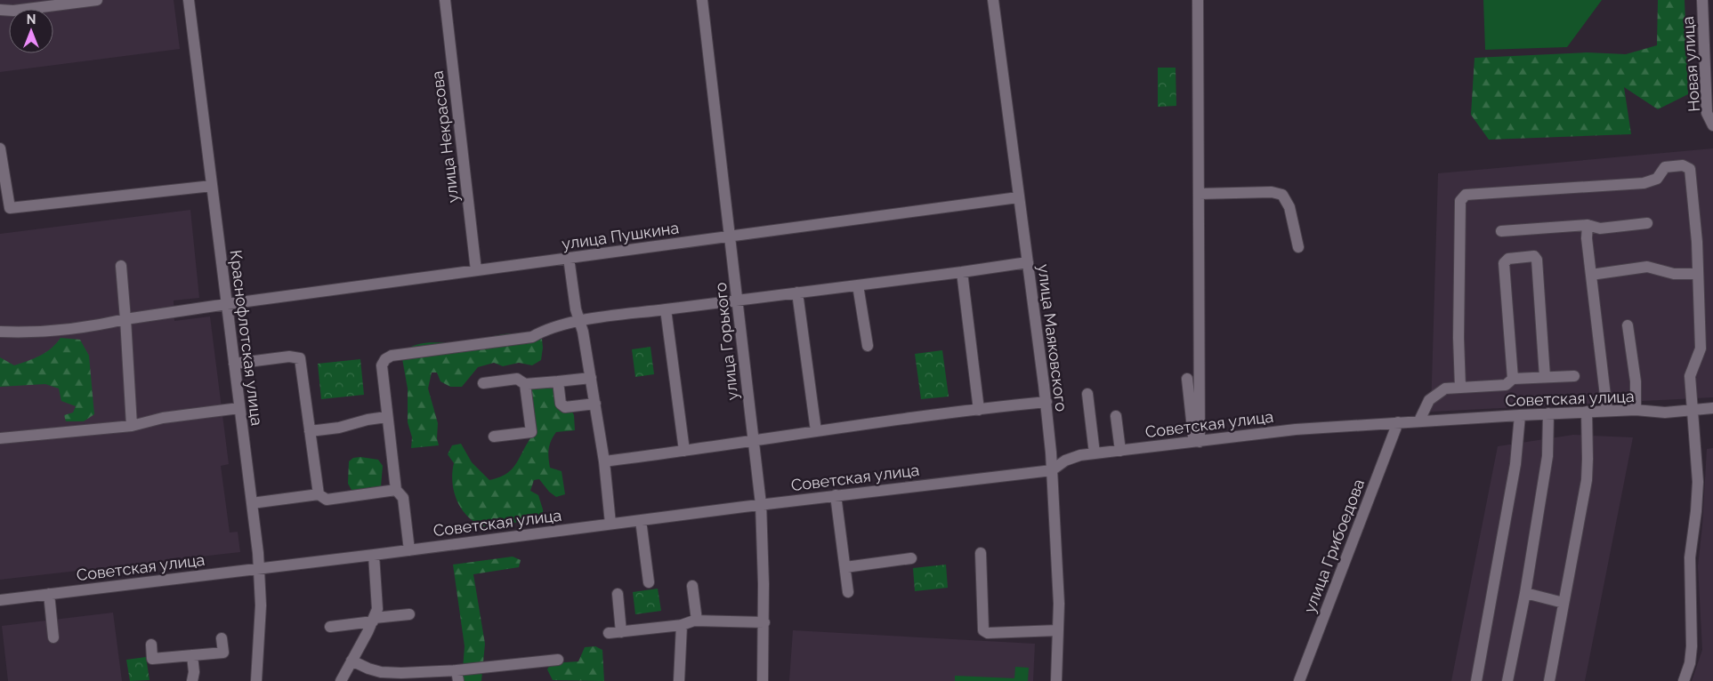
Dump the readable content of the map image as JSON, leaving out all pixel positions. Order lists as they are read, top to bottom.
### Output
{
  "streets": {
    "street": [
      "Новая улица",
      "улица Некрасова",
      "улица Пушкина",
      "Краснофлотская улица",
      "улица Маяковского",
      "улица Горького",
      "Советская улица",
      "улица Грибоедова"
    ]
  },
  "crossings": [
    ["улица Некрасова", "улица Пушкина"],
    ["улица Пушкина", "Краснофлотская улица"],
    ["улица Пушкина", "улица Маяковского"],
    ["улица Пушкина", "улица Горького"],
    ["Краснофлотская улица", "Советская улица"],
    ["улица Маяковского", "Советская улица"],
    ["улица Горького", "Советская улица"],
    ["Советская улица", "улица Грибоедова"]
  ],
  "north": "top"
}
